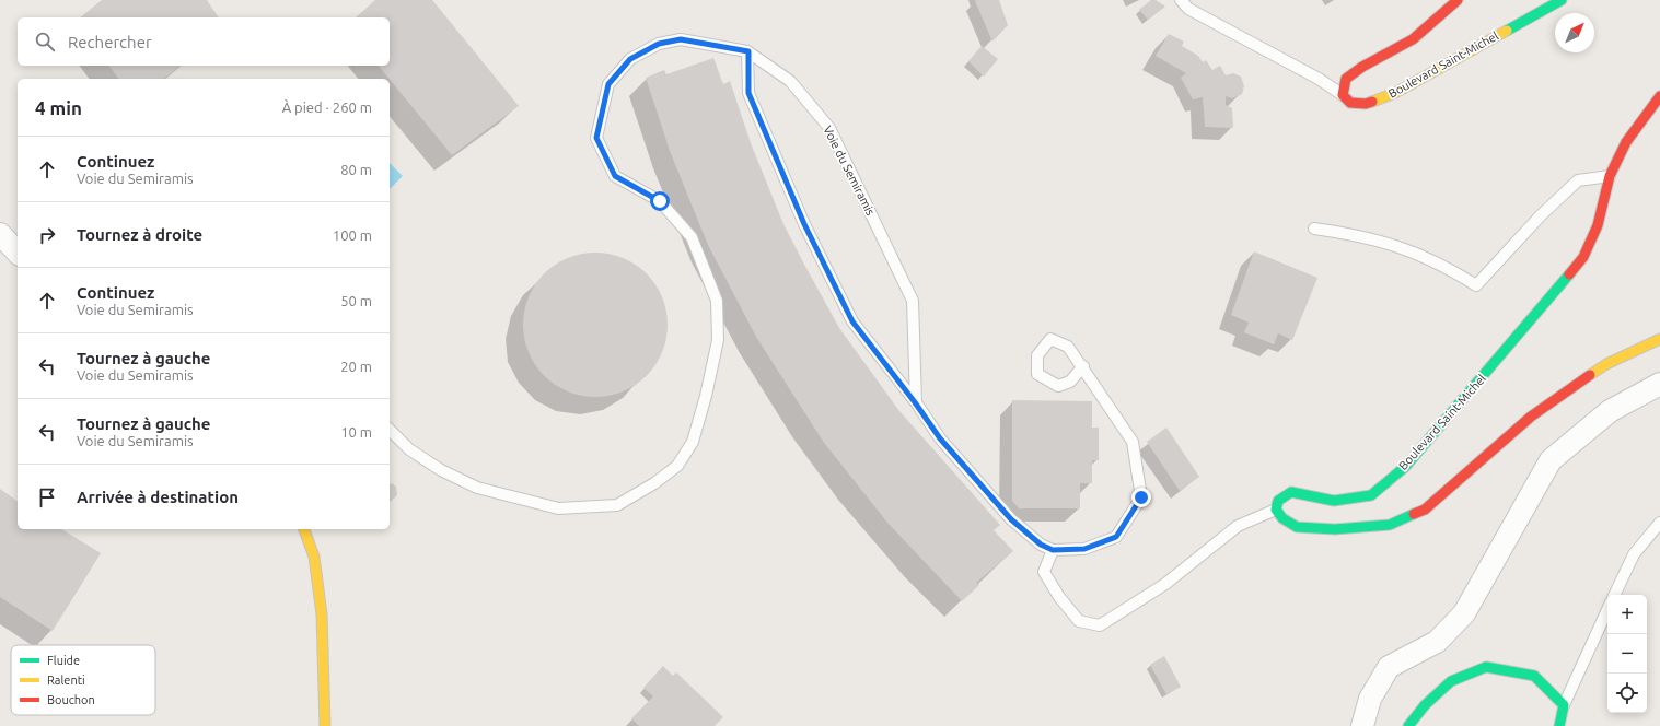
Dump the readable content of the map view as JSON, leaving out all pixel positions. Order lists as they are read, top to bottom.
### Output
{
  "streets": {
    "street": ["Boulevard Saint-Michel"],
    "lane": ["Voie du Semiramis"]
  },
  "legend": ["Fluide", "Ralenti", "Bouchon"],
  "north": "top right",
  "page": {
    "search": "Rechercher",
    "heading": ["4 min", "À pied · 260 m"],
    "list": [
      ["Continuez", "Voie du Semiramis", "80 m"],
      ["Tournez à droite", "100 m"],
      ["Continuez", "Voie du Semiramis", "50 m"],
      ["Tournez à gauche", "Voie du Semiramis", "20 m"],
      ["Tournez à gauche", "Voie du Semiramis", "10 m"],
      "Arrivée à destination"
    ],
    "map_buttons": ["+", "−"]
  }
}
